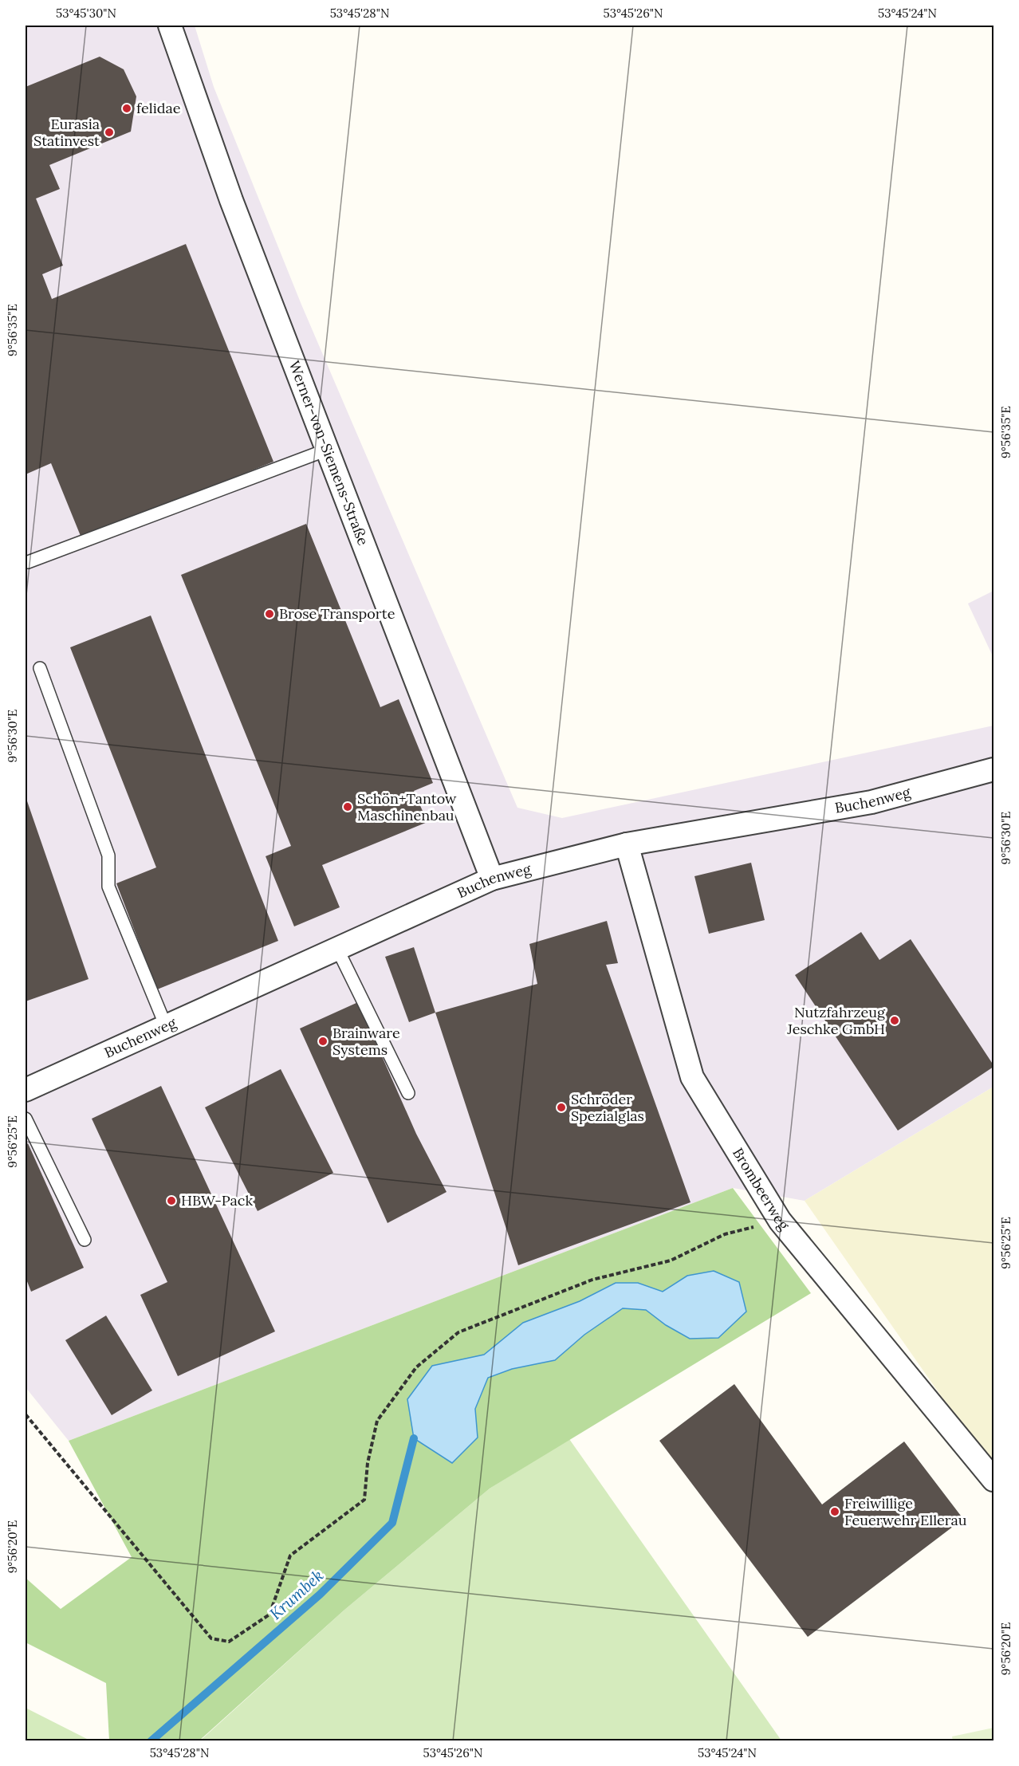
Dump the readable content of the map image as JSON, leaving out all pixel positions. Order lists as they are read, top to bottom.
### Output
{
  "streets": {
    "street": ["Werner-von-Siemens-Straße", "Buchenweg", "Brombeerweg"]
  },
  "crossings": [
    ["Werner-von-Siemens-Straße", "Buchenweg"],
    ["Buchenweg", "Brombeerweg"]
  ],
  "water": ["Krumbek"],
  "places": [
    "felidae",
    "Eurasia Statinvest",
    "Brose Transporte",
    "Schön+Tantow Maschinenbau",
    "Nutzfahrzeug Jeschke GmbH",
    "Brainware Systems",
    "Schröder Spezialglas",
    "HBW-Pack",
    "Freiwillige Feuerwehr Ellerau"
  ],
  "coordinates": [
    "53°45'30\"N",
    "53°45'28\"N",
    "53°45'26\"N",
    "53°45'24\"N",
    "9°56'35\"E",
    "9°56'30\"E",
    "9°56'25\"E",
    "9°56'20\"E"
  ]
}
